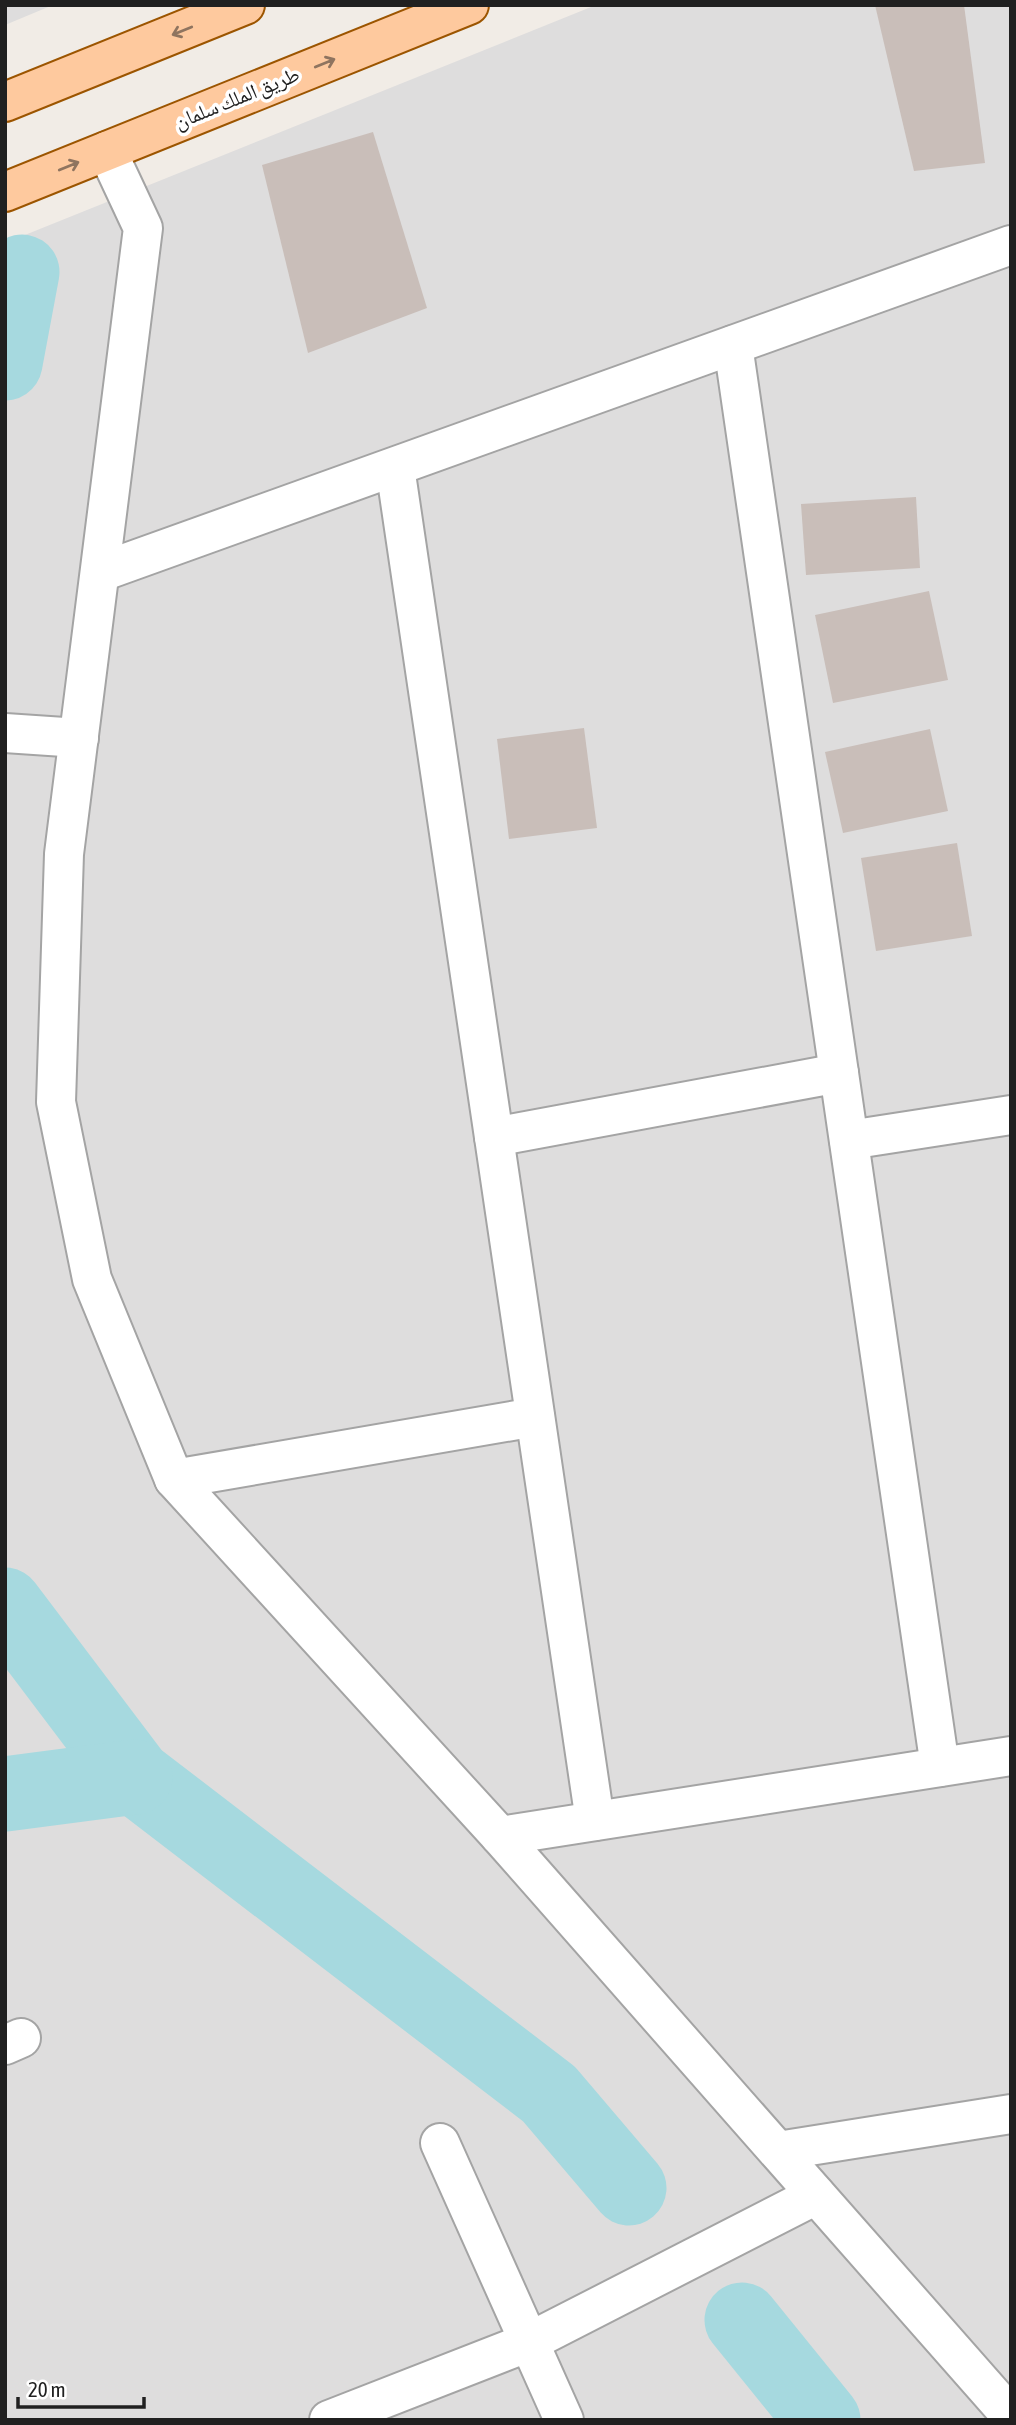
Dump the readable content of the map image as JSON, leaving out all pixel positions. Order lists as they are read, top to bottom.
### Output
{
  "streets": {
    "main road": ["طريق الملك سلمان"]
  },
  "scale_bar": "20 m"
}
